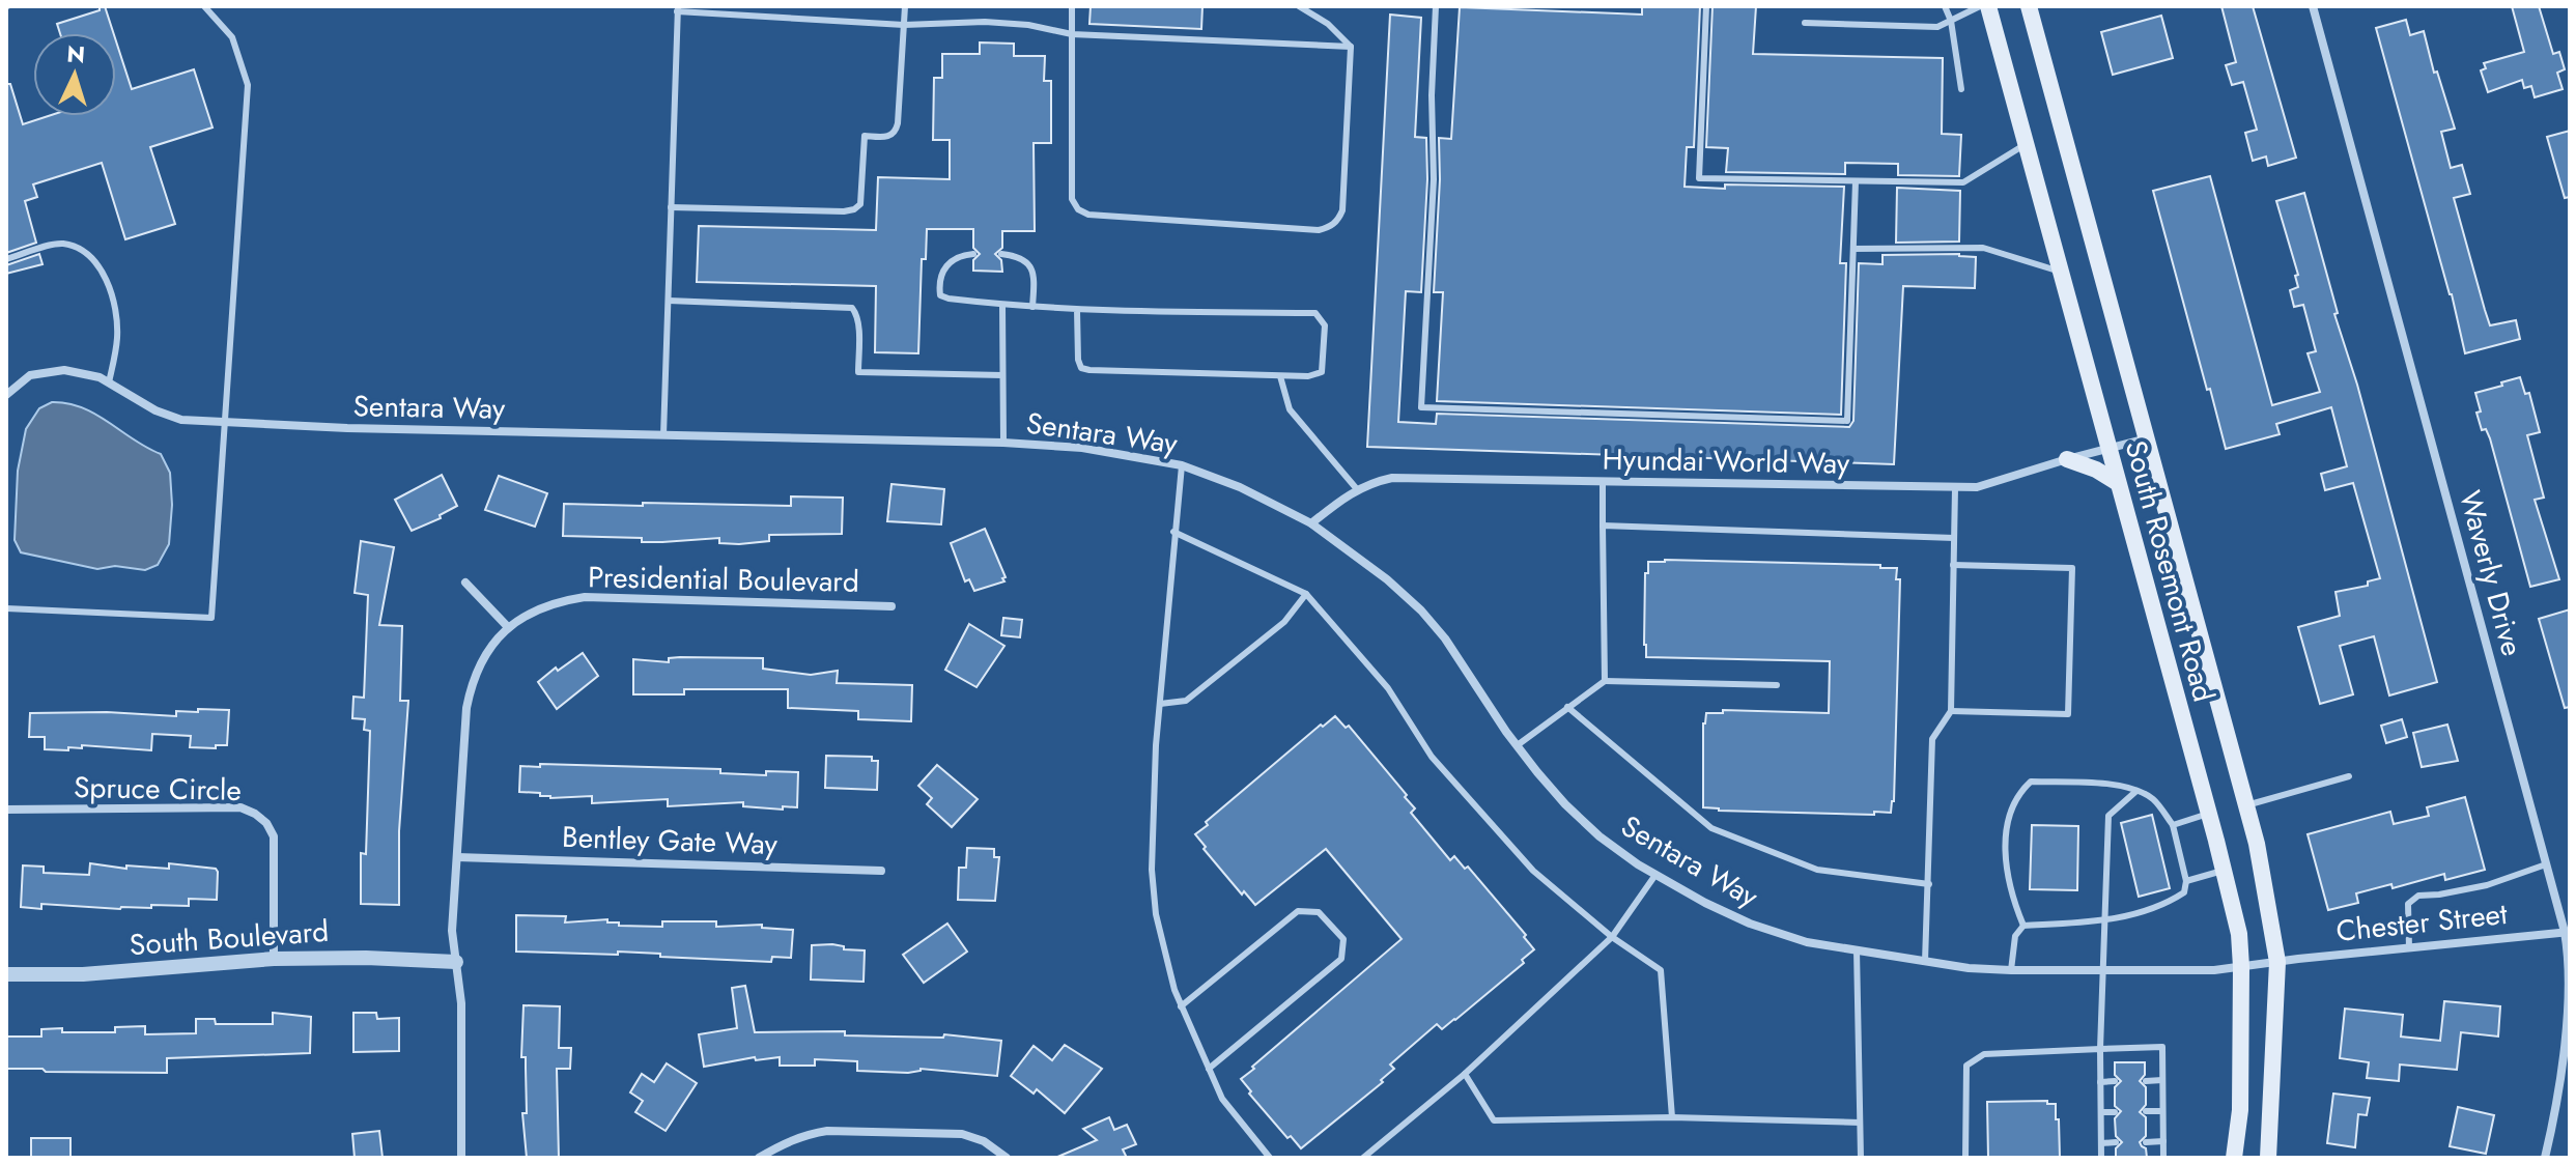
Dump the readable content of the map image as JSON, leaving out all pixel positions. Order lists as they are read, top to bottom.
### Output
{
  "streets": {
    "main road": ["South Rosemont Road"],
    "street": [
      "Sentara Way",
      "Hyundai World Way",
      "Waverly Drive",
      "Presidential Boulevard",
      "Spruce Circle",
      "Bentley Gate Way",
      "Chester Street",
      "South Boulevard"
    ]
  },
  "crossings": [
    ["Sentara Way", "Hyundai World Way"],
    ["Sentara Way", "South Rosemont Road"],
    ["Sentara Way", "Chester Street"],
    ["Hyundai World Way", "South Rosemont Road"],
    ["South Rosemont Road", "Chester Street"],
    ["Waverly Drive", "Chester Street"],
    ["Presidential Boulevard", "Bentley Gate Way"],
    ["Presidential Boulevard", "South Boulevard"],
    ["Spruce Circle", "South Boulevard"]
  ],
  "north": "top"
}
